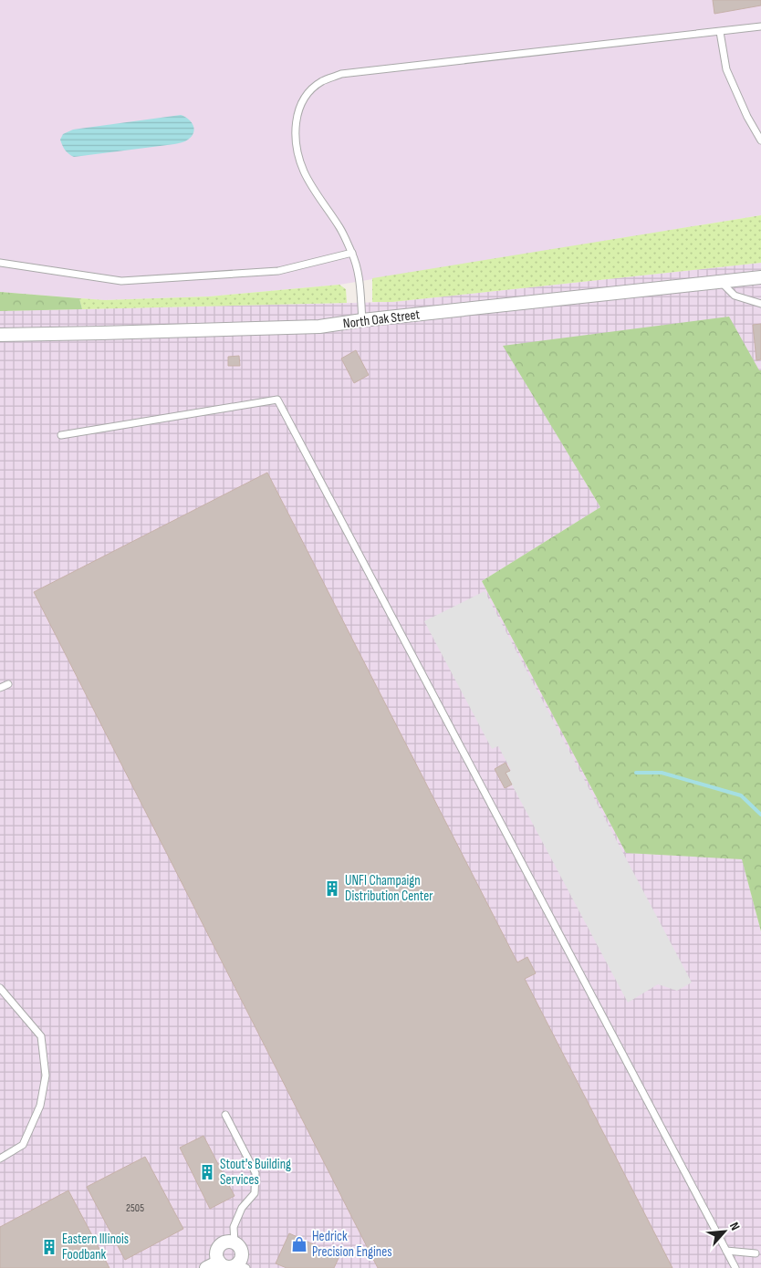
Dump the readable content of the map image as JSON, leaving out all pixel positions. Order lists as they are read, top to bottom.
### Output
{
  "streets": {
    "street": ["North Oak Street"]
  },
  "places": {
    "building": ["UNFI Champaign Distribution Center", "Stout's Building Services", "Eastern Illinois Foodbank"],
    "shop": ["Hedrick Precision Engines"]
  },
  "house_numbers": ["2505"],
  "north": "top right"
}
